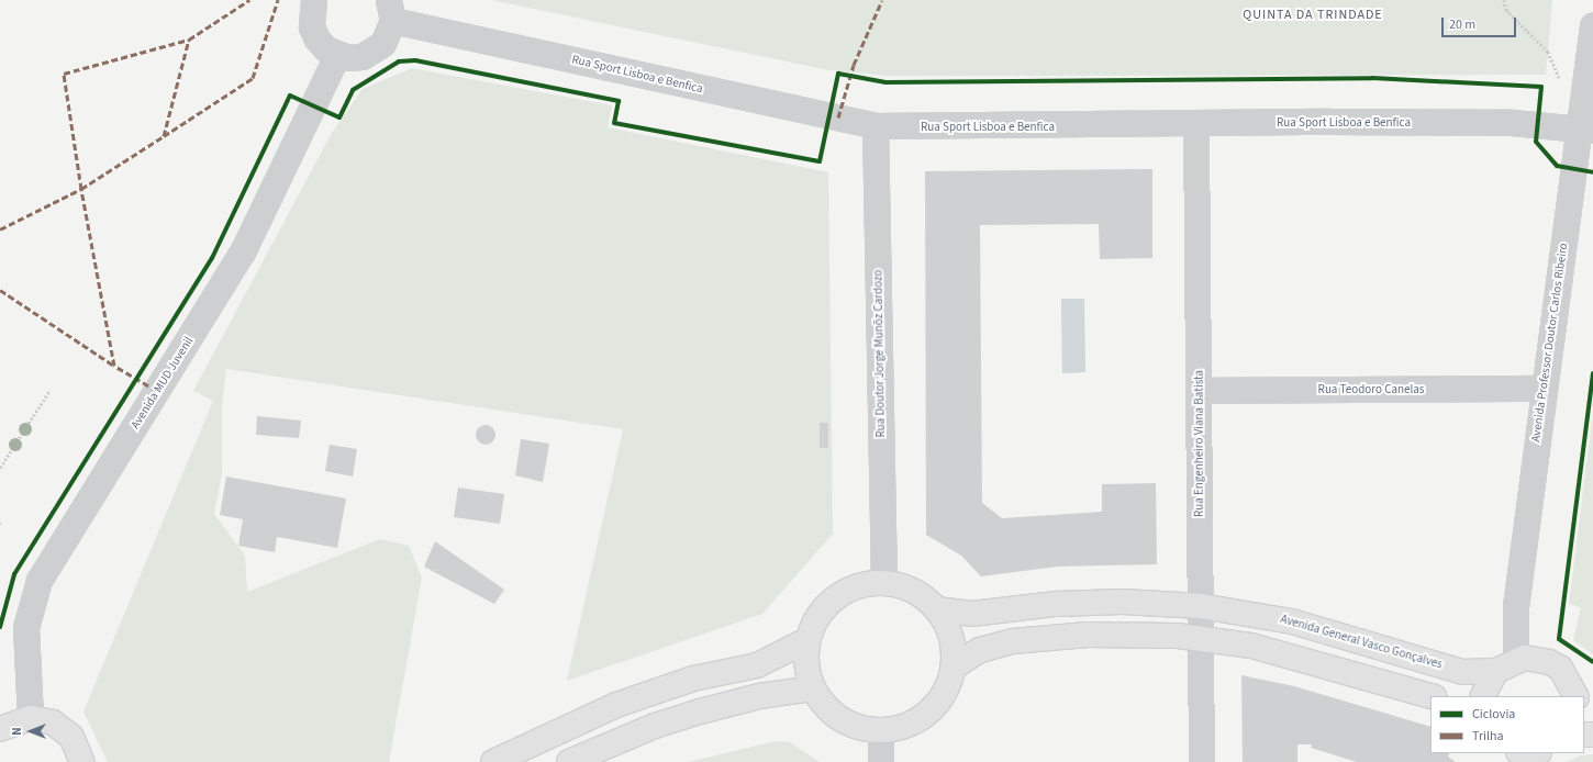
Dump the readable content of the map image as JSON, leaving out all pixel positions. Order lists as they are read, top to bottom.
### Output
{
  "streets": {
    "main road": ["Avenida General Vasco Gonçalves"],
    "street": [
      "Rua Sport Lisboa e Benfica",
      "Avenida Professor Doutor Carlos Ribeiro",
      "Rua Doutor Jorge Munõz Cardozo",
      "Avenida MUD Juvenil",
      "Rua Teodoro Canelas",
      "Rua Engenheiro Viana Batista"
    ]
  },
  "crossings": [
    ["Rua Sport Lisboa e Benfica", "Avenida Professor Doutor Carlos Ribeiro"],
    ["Rua Sport Lisboa e Benfica", "Rua Doutor Jorge Munõz Cardozo"],
    ["Rua Sport Lisboa e Benfica", "Rua Engenheiro Viana Batista"],
    ["Avenida Professor Doutor Carlos Ribeiro", "Rua Teodoro Canelas"],
    ["Avenida Professor Doutor Carlos Ribeiro", "Avenida General Vasco Gonçalves"],
    ["Rua Doutor Jorge Munõz Cardozo", "Avenida General Vasco Gonçalves"],
    ["Rua Teodoro Canelas", "Rua Engenheiro Viana Batista"],
    ["Rua Engenheiro Viana Batista", "Avenida General Vasco Gonçalves"]
  ],
  "districts": ["QUINTA DA TRINDADE"],
  "legend": ["Ciclovia", "Trilha"],
  "scale_bar": "20 m",
  "north": "left"
}
